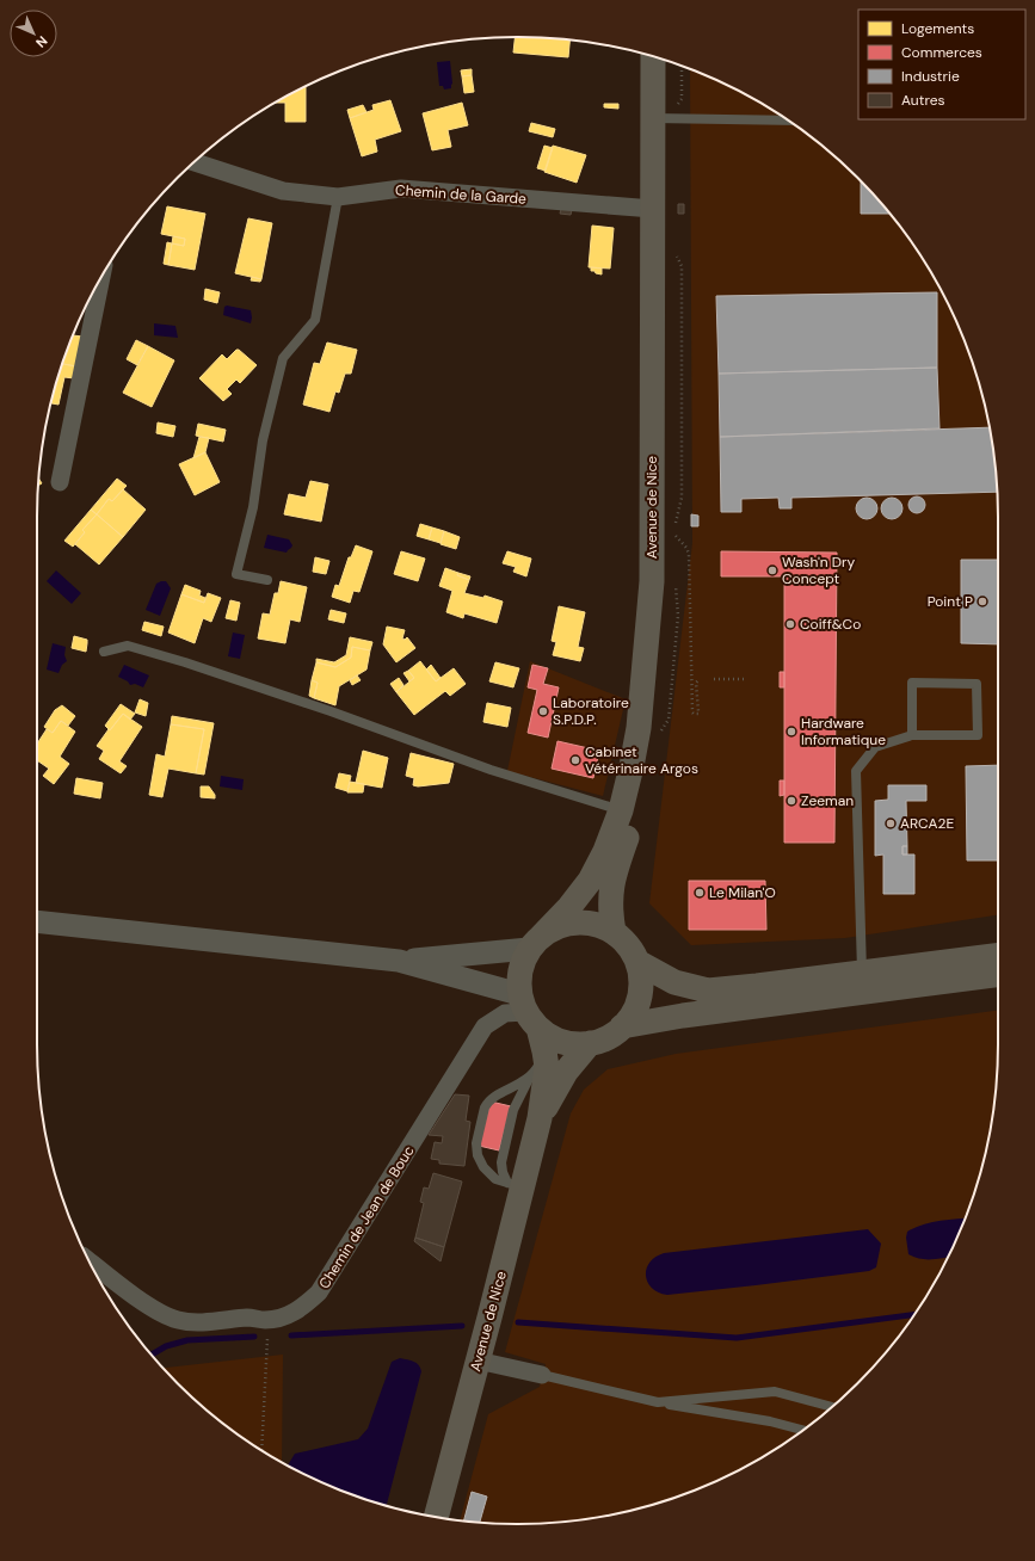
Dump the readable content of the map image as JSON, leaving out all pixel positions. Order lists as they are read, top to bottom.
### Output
{
  "streets": {
    "main road": ["Avenue de Nice"],
    "street": ["Chemin de la Garde", "Chemin de Jean de Bouc"]
  },
  "crossings": [
    ["Chemin de la Garde", "Avenue de Nice"],
    ["Avenue de Nice", "Chemin de Jean de Bouc"]
  ],
  "places": [
    "Wash'n Dry Concept",
    "Point P",
    "Coiff&Co",
    "Laboratoire S.P.D.P.",
    "Hardware Informatique",
    "Cabinet Vétérinaire Argos",
    "Zeeman",
    "ARCA2E",
    "Le Milan'O"
  ],
  "legend": [
    "Logements",
    "Commerces",
    "Industrie",
    "Autres"
  ],
  "north": "bottom right"
}
